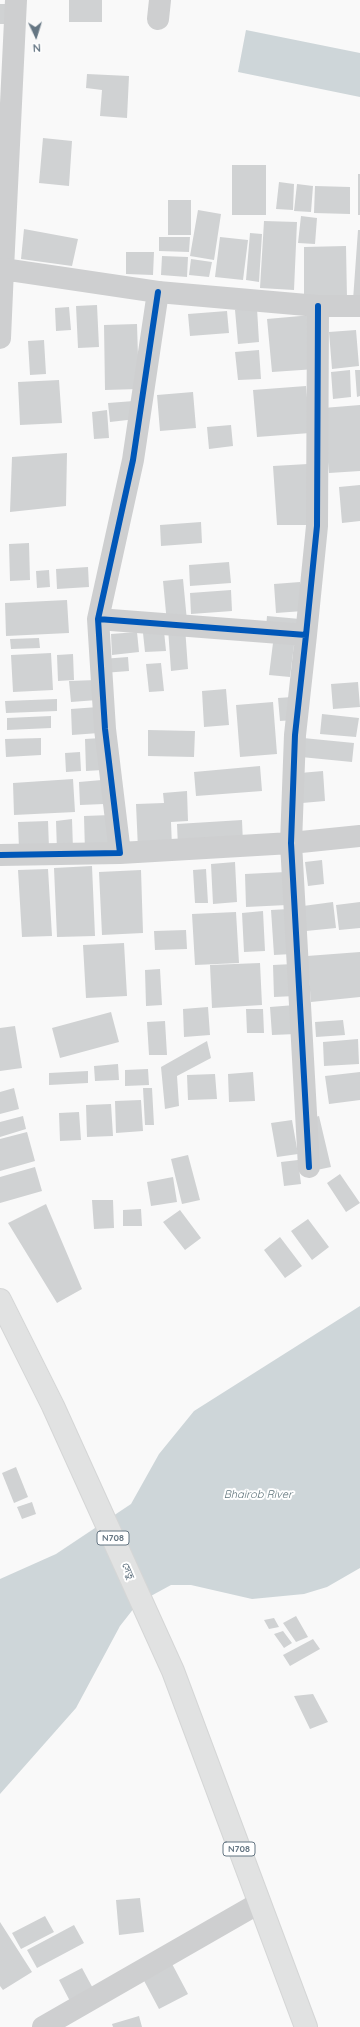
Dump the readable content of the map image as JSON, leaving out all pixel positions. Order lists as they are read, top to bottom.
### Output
{
  "streets": {
    "highway": ["N708", "সেতু"]
  },
  "crossings": [
    ["N708", "সেতু"]
  ],
  "water": ["Bhairob River"],
  "north": "bottom"
}
